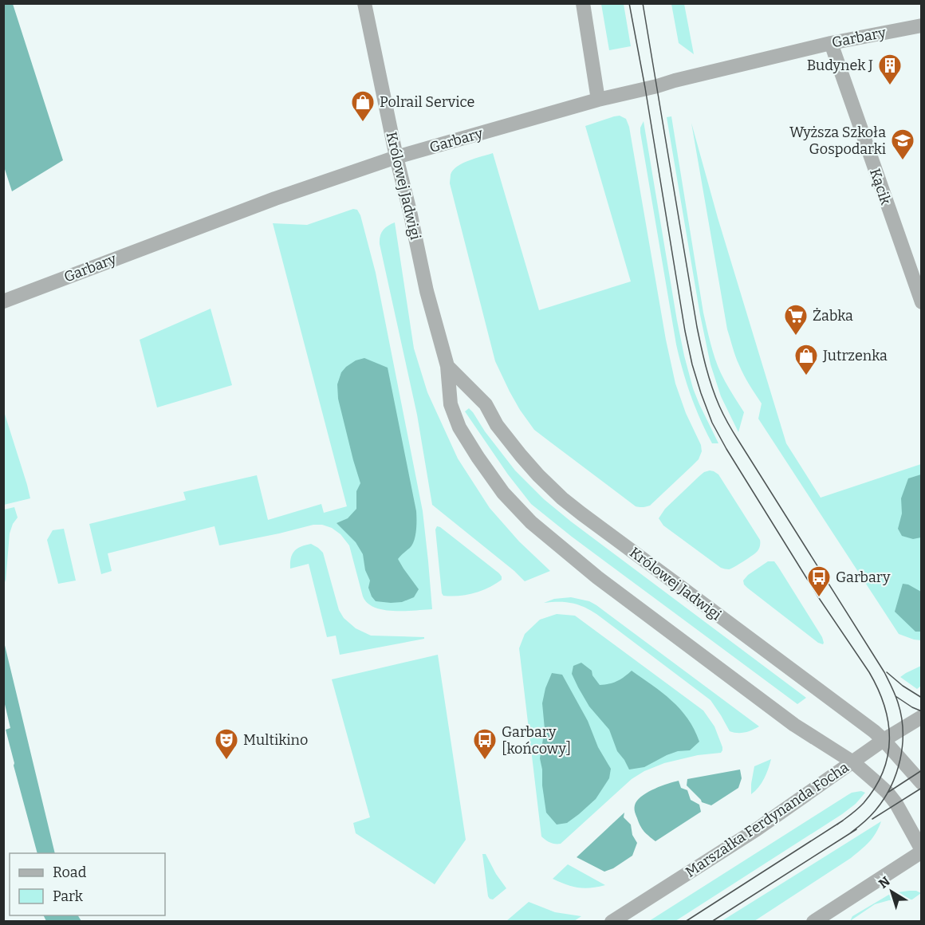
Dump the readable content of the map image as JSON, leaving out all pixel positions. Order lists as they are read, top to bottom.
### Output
{
  "streets": {
    "street": [
      "Garbary",
      "Królowej Jadwigi",
      "Kącik",
      "Marszałka Ferdynanda Focha"
    ]
  },
  "crossings": [
    ["Garbary", "Królowej Jadwigi"],
    ["Garbary", "Kącik"],
    ["Królowej Jadwigi", "Marszałka Ferdynanda Focha"]
  ],
  "places": {
    "building": ["Budynek J"],
    "shop": ["Polrail Service", "Jutrzenka"],
    "school or university": ["Wyższa Szkoła Gospodarki"],
    "supermarket": ["Żabka"],
    "bus stop": ["Garbary", "Garbary [końcowy]"],
    "theatre": ["Multikino"]
  },
  "legend": ["Road", "Park"],
  "north": "top left"
}
